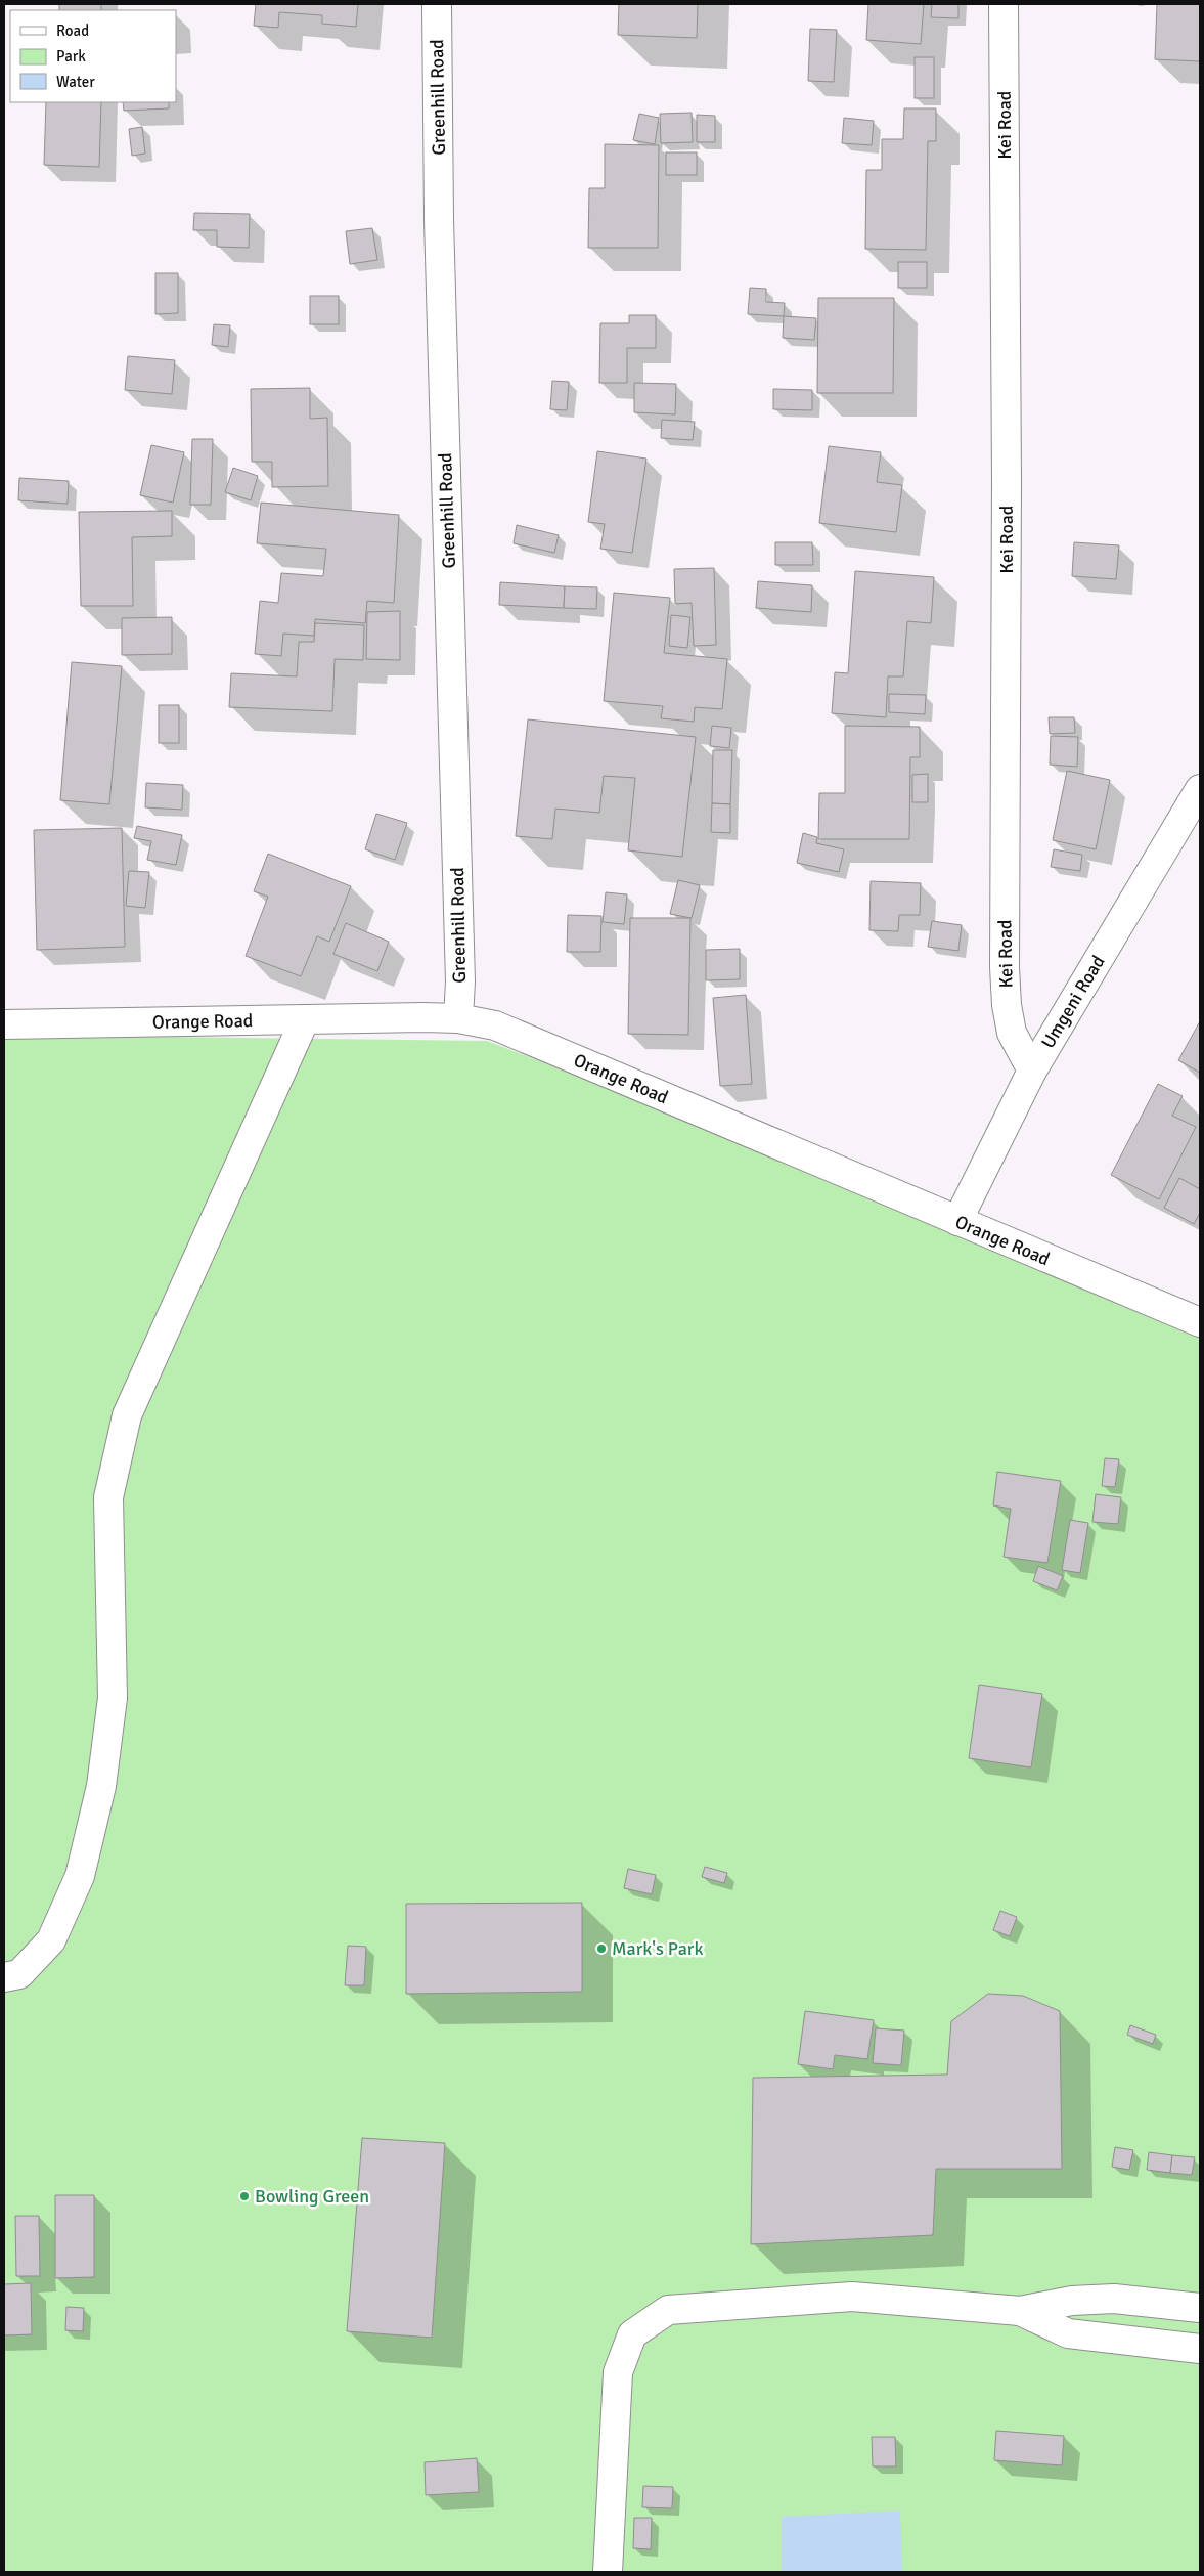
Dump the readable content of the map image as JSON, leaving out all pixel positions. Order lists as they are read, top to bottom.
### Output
{
  "streets": {
    "street": [
      "Greenhill Road",
      "Kei Road",
      "Umgeni Road",
      "Orange Road"
    ]
  },
  "crossings": [
    ["Greenhill Road", "Orange Road"],
    ["Kei Road", "Umgeni Road"],
    ["Umgeni Road", "Orange Road"]
  ],
  "places": ["Mark's Park", "Bowling Green"],
  "legend": ["Road", "Park", "Water"]
}
